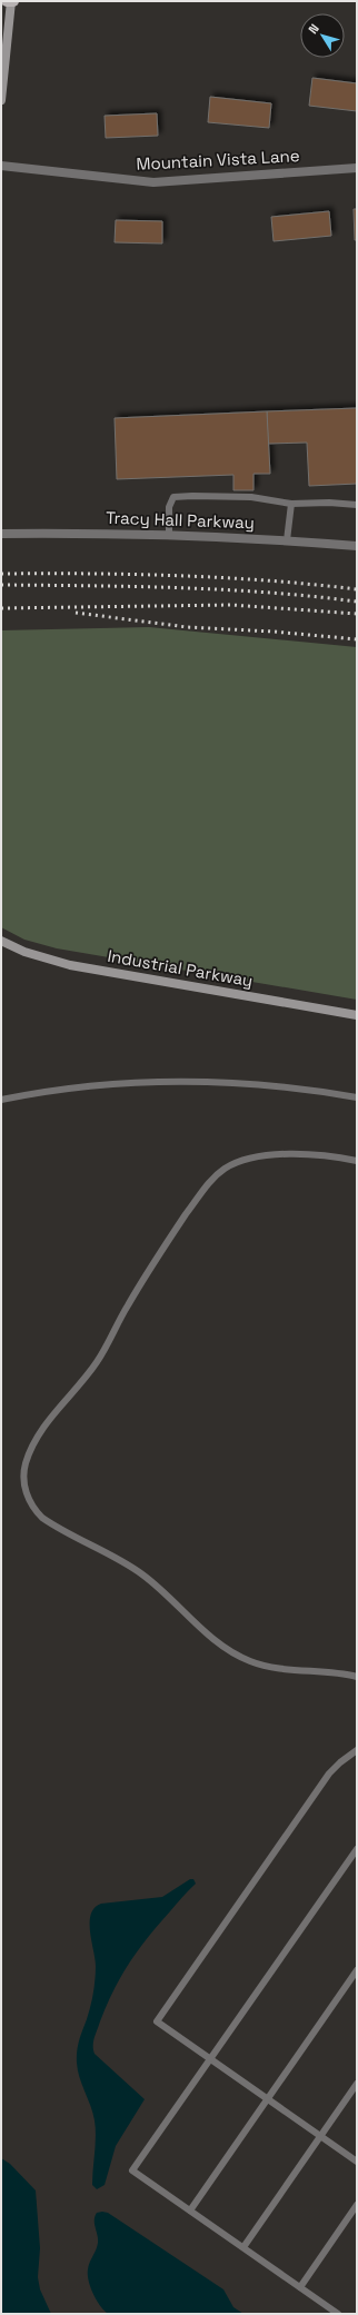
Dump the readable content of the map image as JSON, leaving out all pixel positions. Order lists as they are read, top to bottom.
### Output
{
  "streets": {
    "street": ["Mountain Vista Lane", "Tracy Hall Parkway", "Industrial Parkway"]
  },
  "north": "top left"
}
